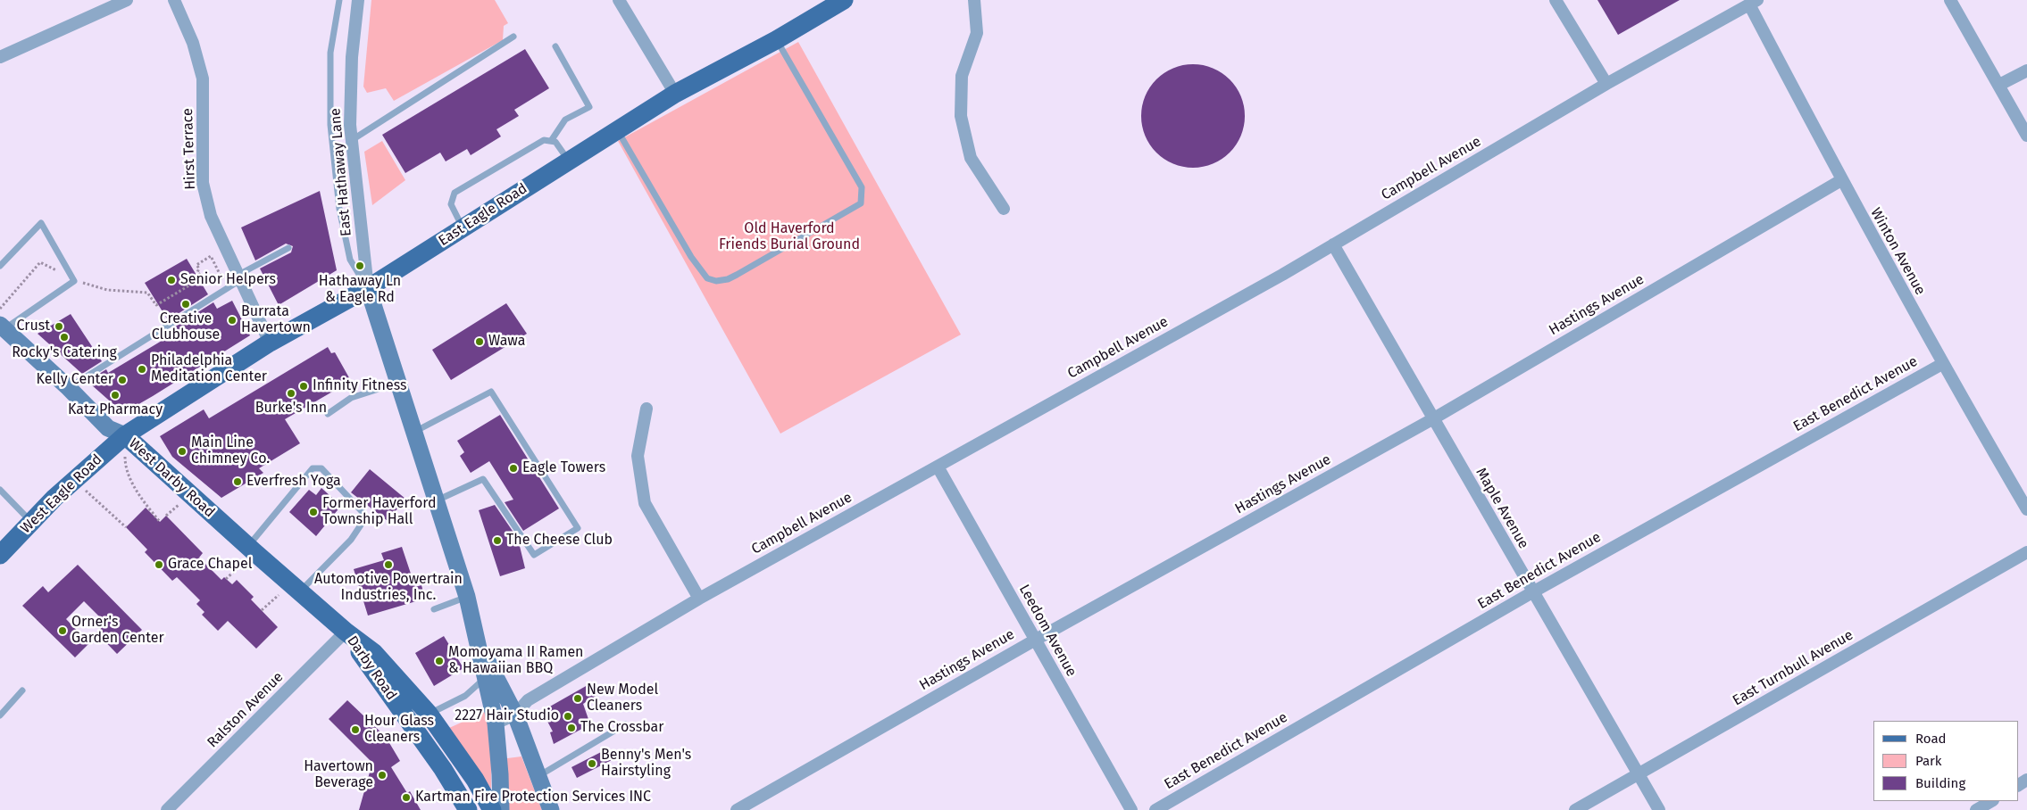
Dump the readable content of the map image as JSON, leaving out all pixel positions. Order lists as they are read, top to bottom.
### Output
{
  "streets": {
    "main road": [
      "East Eagle Road",
      "West Darby Road",
      "West Eagle Road",
      "Darby Road"
    ],
    "street": [
      "Hirst Terrace",
      "Campbell Avenue",
      "East Hathaway Lane",
      "Winton Avenue",
      "Hastings Avenue",
      "East Benedict Avenue",
      "Maple Avenue",
      "Leedom Avenue",
      "East Turnbull Avenue",
      "Ralston Avenue"
    ]
  },
  "crossings": [
    ["Hirst Terrace", "East Eagle Road"],
    ["Campbell Avenue", "Winton Avenue"],
    ["Campbell Avenue", "Maple Avenue"],
    ["Campbell Avenue", "Leedom Avenue"],
    ["East Hathaway Lane", "East Eagle Road"],
    ["East Eagle Road", "West Darby Road"],
    ["East Eagle Road", "West Eagle Road"],
    ["Winton Avenue", "Hastings Avenue"],
    ["Winton Avenue", "East Benedict Avenue"],
    ["Hastings Avenue", "Maple Avenue"],
    ["Hastings Avenue", "Leedom Avenue"],
    ["East Benedict Avenue", "Maple Avenue"],
    ["West Darby Road", "West Eagle Road"],
    ["West Darby Road", "Darby Road"],
    ["West Darby Road", "Ralston Avenue"],
    ["Maple Avenue", "East Turnbull Avenue"],
    ["Darby Road", "Ralston Avenue"]
  ],
  "parks": ["Old Haverford Friends Burial Ground"],
  "places": [
    "Hathaway Ln & Eagle Rd",
    "Senior Helpers",
    "Creative Clubhouse",
    "Burrata Havertown",
    "Crust",
    "Rocky's Catering",
    "Wawa",
    "Philadelphia Meditation Center",
    "Kelly Center",
    "Infinity Fitness",
    "Burke's Inn",
    "Katz Pharmacy",
    "Main Line Chimney Co.",
    "Eagle Towers",
    "Everfresh Yoga",
    "Former Haverford Township Hall",
    "The Cheese Club",
    "Grace Chapel",
    "Automotive Powertrain Industries, Inc.",
    "Orner's Garden Center",
    "Momoyama II Ramen & Hawaiian BBQ",
    "New Model Cleaners",
    "2227 Hair Studio",
    "The Crossbar",
    "Hour Glass Cleaners",
    "Benny's Men's Hairstyling",
    "Havertown Beverage",
    "Kartman Fire Protection Services INC"
  ],
  "legend": ["Road", "Park", "Building"]
}
